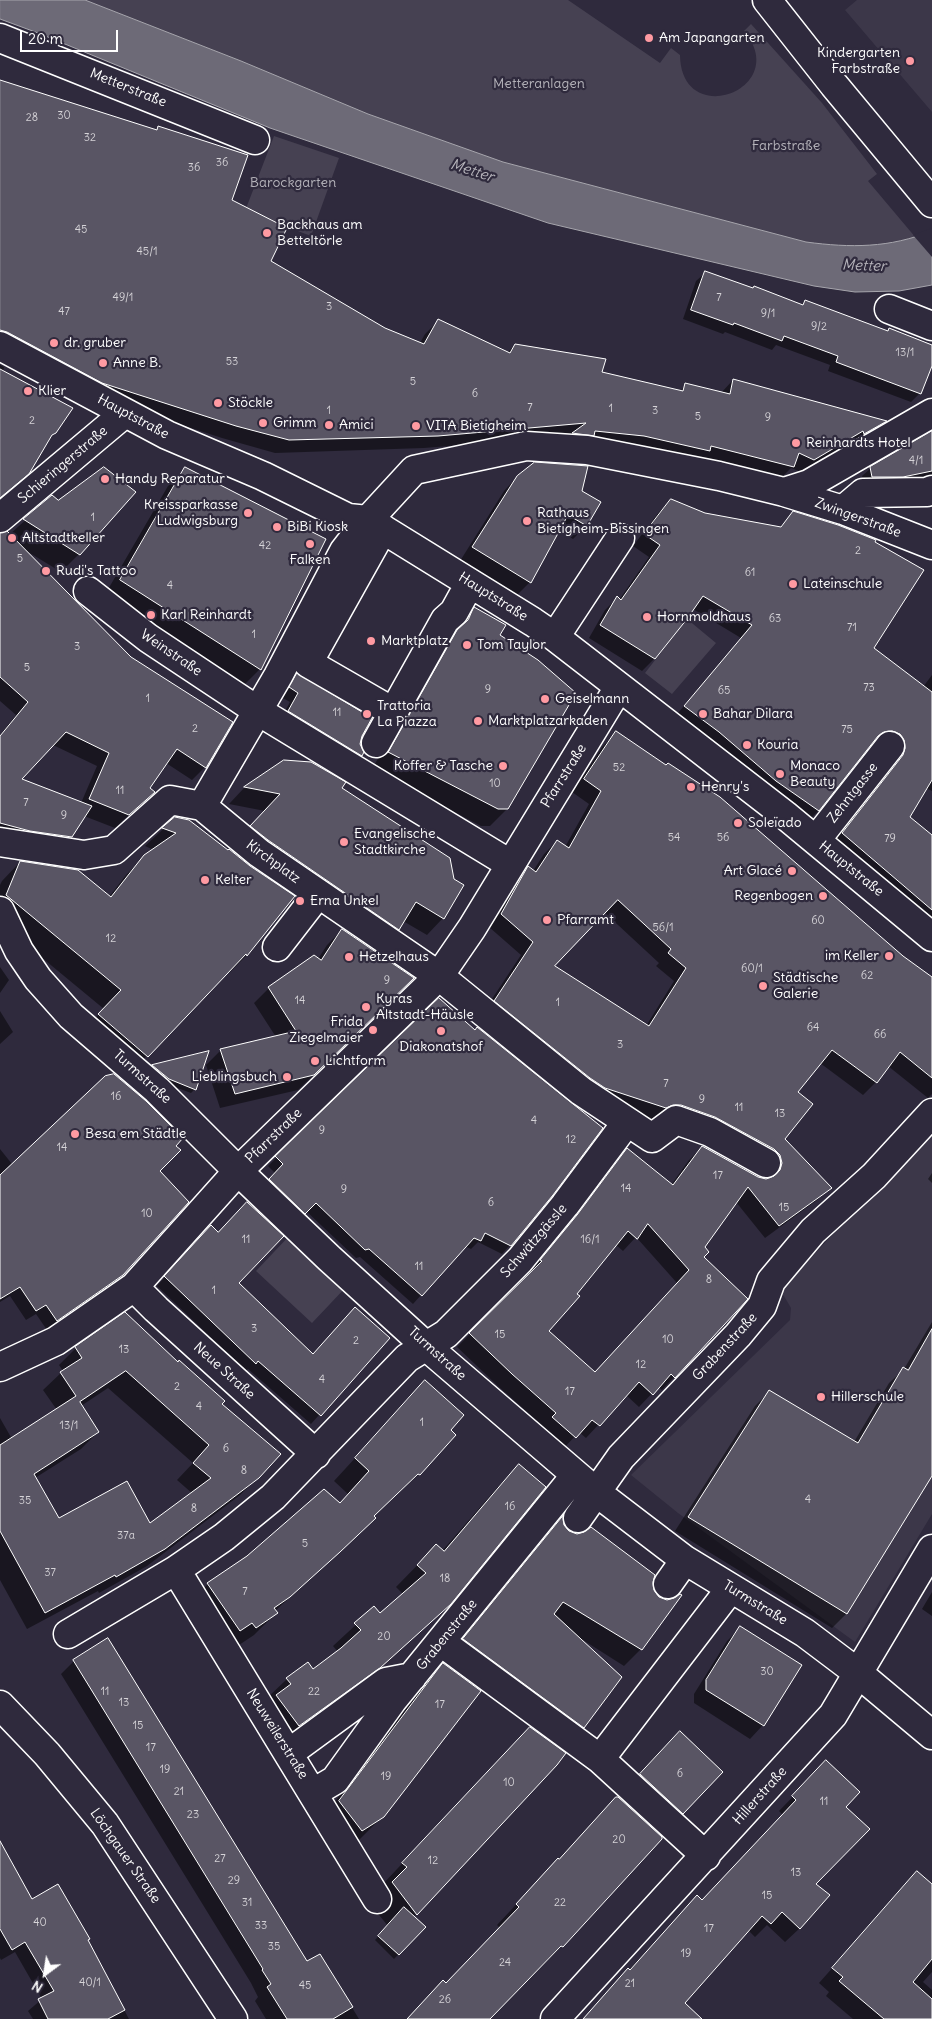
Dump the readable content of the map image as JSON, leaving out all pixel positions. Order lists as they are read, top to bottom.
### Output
{
  "streets": {
    "street": [
      "Metterstraße",
      "Hauptstraße",
      "Schieringerstraße",
      "Zwingerstraße",
      "Weinstraße",
      "Pfarrstraße",
      "Zehntgasse",
      "Kirchplatz",
      "Turmstraße",
      "Schwätzgässle",
      "Grabenstraße",
      "Neue Straße",
      "Neuweilerstraße",
      "Hillerstraße",
      "Löchgauer Straße"
    ]
  },
  "crossings": [
    ["Hauptstraße", "Schieringerstraße"],
    ["Hauptstraße", "Pfarrstraße"],
    ["Hauptstraße", "Zehntgasse"],
    ["Pfarrstraße", "Kirchplatz"],
    ["Pfarrstraße", "Turmstraße"],
    ["Pfarrstraße", "Neue Straße"],
    ["Turmstraße", "Schwätzgässle"],
    ["Turmstraße", "Grabenstraße"],
    ["Turmstraße", "Hillerstraße"],
    ["Grabenstraße", "Neuweilerstraße"]
  ],
  "water": ["Metter"],
  "parks": ["Metteranlagen", "Farbstraße", "Barockgarten"],
  "places": [
    "Am Japangarten",
    "Kindergarten Farbstraße",
    "Backhaus am Betteltörle",
    "dr. gruber",
    "Anne B.",
    "Klier",
    "Stöckle",
    "Grimm",
    "Amici",
    "VITA Bietigheim",
    "Reinhardts Hotel",
    "Handy Reparatur",
    "Kreissparkasse Ludwigsburg",
    "Rathaus Bietigheim-Bissingen",
    "BiBi Kiosk",
    "Altstadtkeller",
    "Falken",
    "Rudi's Tattoo",
    "Lateinschule",
    "Karl Reinhardt",
    "Hornmoldhaus",
    "Marktplatz",
    "Tom Taylor",
    "Geiselmann",
    "Trattoria La Piazza",
    "Bahar Dilara",
    "Marktplatzarkaden",
    "Kouria",
    "Koffer & Tasche",
    "Monaco Beauty",
    "Henry's",
    "Soleïado",
    "Evangelische Stadtkirche",
    "Art Glacé",
    "Kelter",
    "Regenbogen",
    "Erna Unkel",
    "Pfarramt",
    "im Keller",
    "Hetzelhaus",
    "Städtische Galerie",
    "Kyras Altstadt-Häusle",
    "Frida Ziegelmaier",
    "Diakonatshof",
    "Lichtform",
    "Lieblingsbuch",
    "Besa em Städtle",
    "Hillerschule"
  ],
  "house_numbers": [
    "30",
    "28",
    "32",
    "36",
    "36",
    "45",
    "45/1",
    "49/1",
    "7",
    "3",
    "47",
    "9/1",
    "9/2",
    "13/1",
    "53",
    "5",
    "6",
    "7",
    "1",
    "1",
    "3",
    "5",
    "9",
    "2",
    "4/1",
    "1",
    "42",
    "2",
    "5",
    "61",
    "4",
    "63",
    "71",
    "1",
    "3",
    "5",
    "73",
    "9",
    "65",
    "1",
    "11",
    "2",
    "75",
    "52",
    "10",
    "11",
    "7",
    "9",
    "54",
    "56",
    "79",
    "60",
    "56/1",
    "12",
    "60/1",
    "62",
    "9",
    "14",
    "1",
    "64",
    "66",
    "3",
    "7",
    "16",
    "9",
    "11",
    "13",
    "4",
    "9",
    "12",
    "14",
    "17",
    "14",
    "9",
    "6",
    "15",
    "10",
    "11",
    "16/1",
    "11",
    "8",
    "1",
    "3",
    "15",
    "10",
    "2",
    "13",
    "12",
    "4",
    "2",
    "17",
    "4",
    "1",
    "13/1",
    "6",
    "8",
    "4",
    "35",
    "16",
    "8",
    "37a",
    "5",
    "37",
    "18",
    "7",
    "20",
    "30",
    "11",
    "22",
    "13",
    "17",
    "15",
    "17",
    "19",
    "6",
    "19",
    "10",
    "21",
    "11",
    "23",
    "20",
    "27",
    "12",
    "13",
    "29",
    "15",
    "31",
    "22",
    "40",
    "33",
    "17",
    "35",
    "19",
    "24",
    "40/1",
    "21",
    "45",
    "26"
  ],
  "scale_bar": "20 m",
  "north": "bottom left"
}
